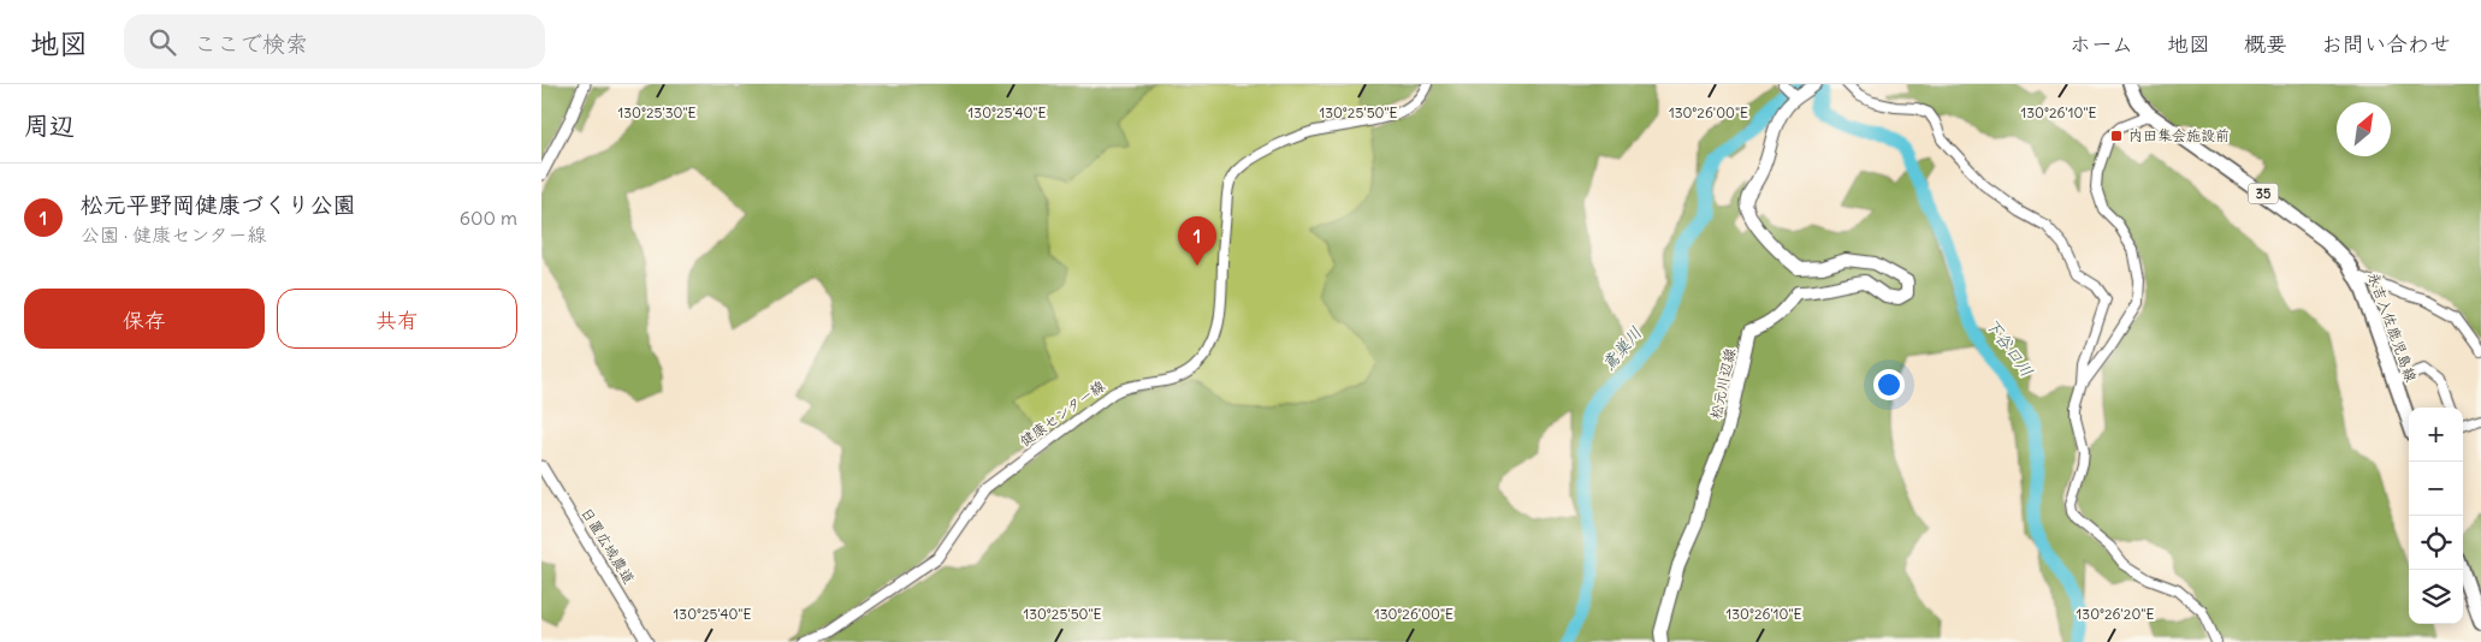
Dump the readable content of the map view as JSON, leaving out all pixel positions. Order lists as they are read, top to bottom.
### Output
{
  "streets": {
    "main road": ["35", "永吉入佐鹿児島線", "松元川辺線"],
    "street": ["健康センター線", "日置広域農道"]
  },
  "water": ["下谷口川", "鳶巣川"],
  "places": {
    "transit": ["内田集会施設前"]
  },
  "north": "top right",
  "page": {
    "header": "地図",
    "search": "ここで検索",
    "nav": [
      "ホーム",
      "地図",
      "概要",
      "お問い合わせ"
    ],
    "heading": "周辺",
    "list": [
      {
        "mark": "1",
        "name": "松元平野岡健康づくり公園",
        "note": "公園 · 健康センター線",
        "value": "600 m"
      }
    ],
    "pins": "1",
    "buttons": ["保存", "共有"],
    "map_buttons": ["+", "−"]
  },
  "coordinates": [
    "130°25'30\"E",
    "130°25'40\"E",
    "130°25'50\"E",
    "130°26'00\"E",
    "130°26'10\"E",
    "130°26'20\"E"
  ]
}
